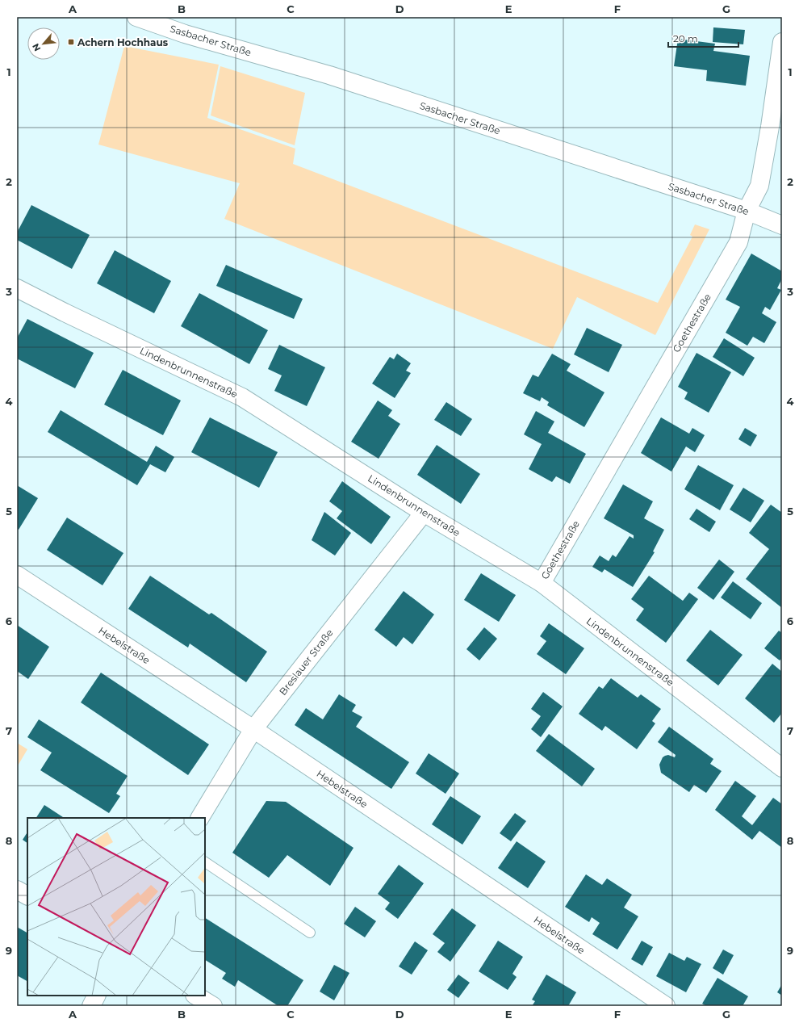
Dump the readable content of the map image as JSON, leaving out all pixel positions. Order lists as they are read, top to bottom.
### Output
{
  "streets": {
    "street": [
      "Sasbacher Straße",
      "Goethestraße",
      "Lindenbrunnenstraße",
      "Hebelstraße",
      "Breslauer Straße"
    ]
  },
  "crossings": [
    ["Sasbacher Straße", "Goethestraße"],
    ["Goethestraße", "Lindenbrunnenstraße"],
    ["Lindenbrunnenstraße", "Breslauer Straße"],
    ["Hebelstraße", "Breslauer Straße"]
  ],
  "places": {
    "transit": ["Achern Hochhaus"]
  },
  "scale_bar": "20 m",
  "north": "bottom left",
  "grid": {
    "columns": [
      "A",
      "B",
      "C",
      "D",
      "E",
      "F",
      "G"
    ],
    "rows": [
      "1",
      "2",
      "3",
      "4",
      "5",
      "6",
      "7",
      "8",
      "9"
    ]
  }
}
